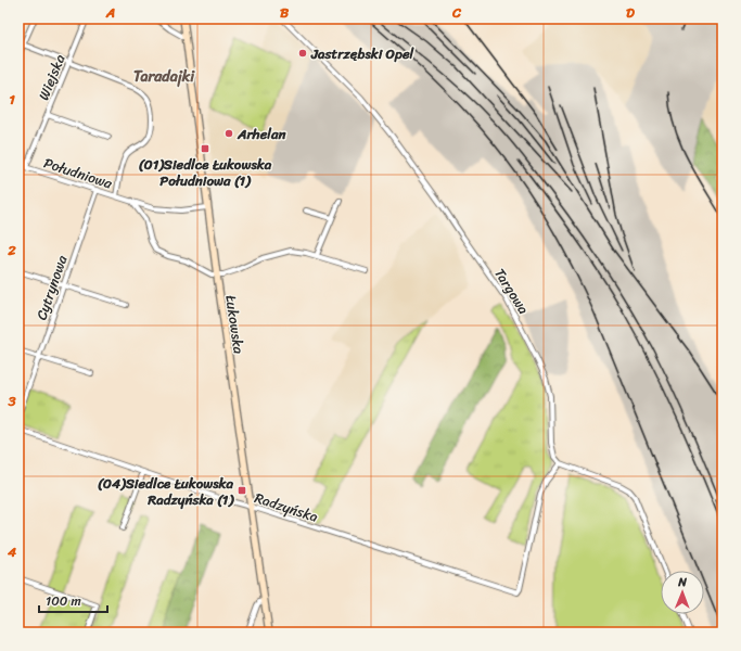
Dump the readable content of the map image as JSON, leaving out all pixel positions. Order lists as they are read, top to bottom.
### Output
{
  "streets": {
    "main road": ["Łukowska"],
    "street": [
      "Wiejska",
      "Południowa",
      "Cytrynowa",
      "Targowa",
      "Radzyńska"
    ]
  },
  "crossings": [
    ["Wiejska", "Południowa"],
    ["Południowa", "Cytrynowa"],
    ["Południowa", "Łukowska"],
    ["Targowa", "Radzyńska"],
    ["Łukowska", "Radzyńska"]
  ],
  "districts": ["Taradajki"],
  "places": {
    "other": ["Jastrzębski Opel", "Arhelan"],
    "transit": ["(01)Siedlce Łukowska Południowa (1)", "(04)Siedlce Łukowska Radzyńska (1)"]
  },
  "scale_bar": "100 m",
  "north": "top",
  "grid": {
    "columns": [
      "A",
      "B",
      "C",
      "D"
    ],
    "rows": [
      "1",
      "2",
      "3",
      "4"
    ]
  }
}
